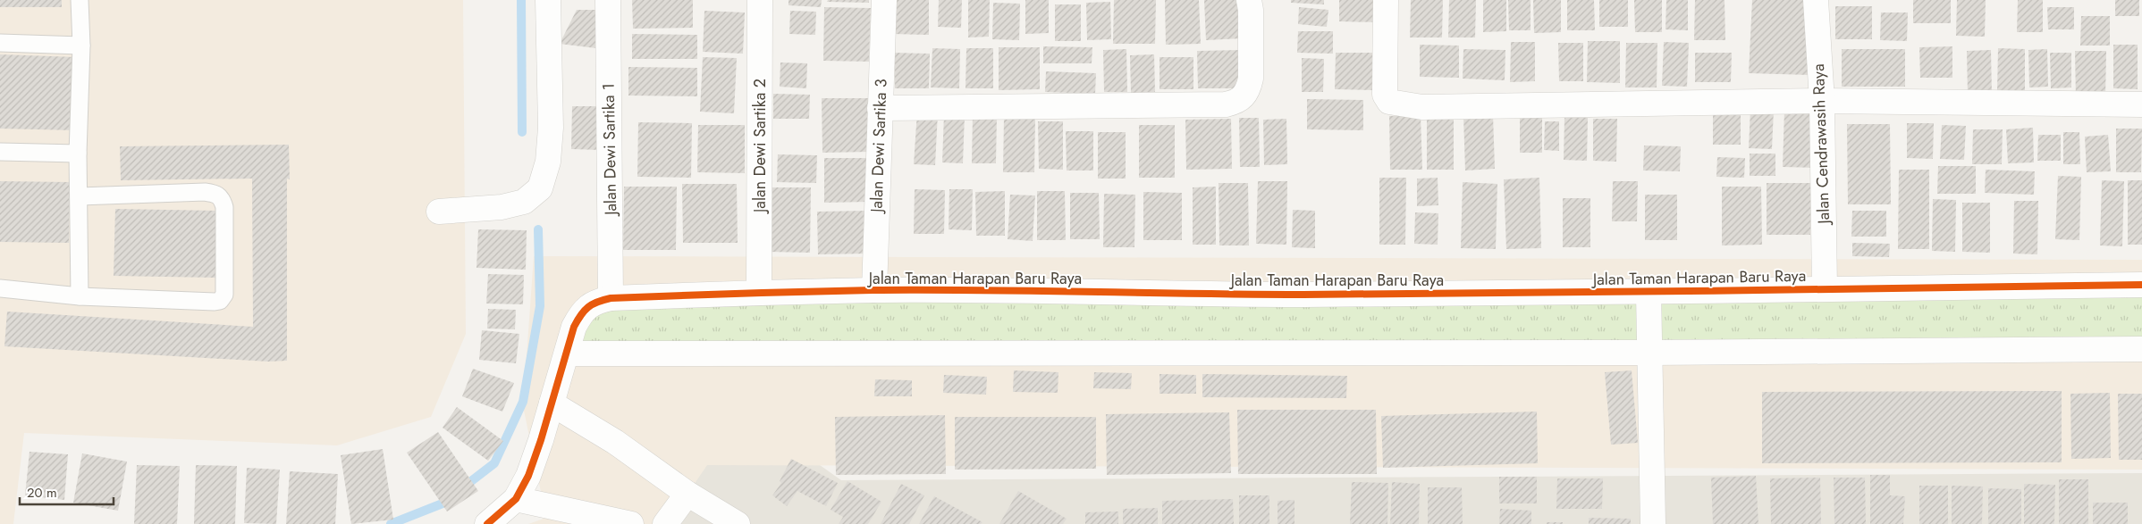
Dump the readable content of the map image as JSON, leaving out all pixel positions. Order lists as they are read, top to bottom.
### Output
{
  "streets": {
    "street": [
      "Jalan Cendrawasih Raya",
      "Jalan Dewi Sartika 2",
      "Jalan Dewi Sartika 3",
      "Jalan Dewi Sartika 1",
      "Jalan Taman Harapan Baru Raya"
    ]
  },
  "crossings": [
    ["Jalan Cendrawasih Raya", "Jalan Taman Harapan Baru Raya"],
    ["Jalan Dewi Sartika 2", "Jalan Taman Harapan Baru Raya"],
    ["Jalan Dewi Sartika 3", "Jalan Taman Harapan Baru Raya"],
    ["Jalan Dewi Sartika 1", "Jalan Taman Harapan Baru Raya"]
  ],
  "scale_bar": "20 m"
}
